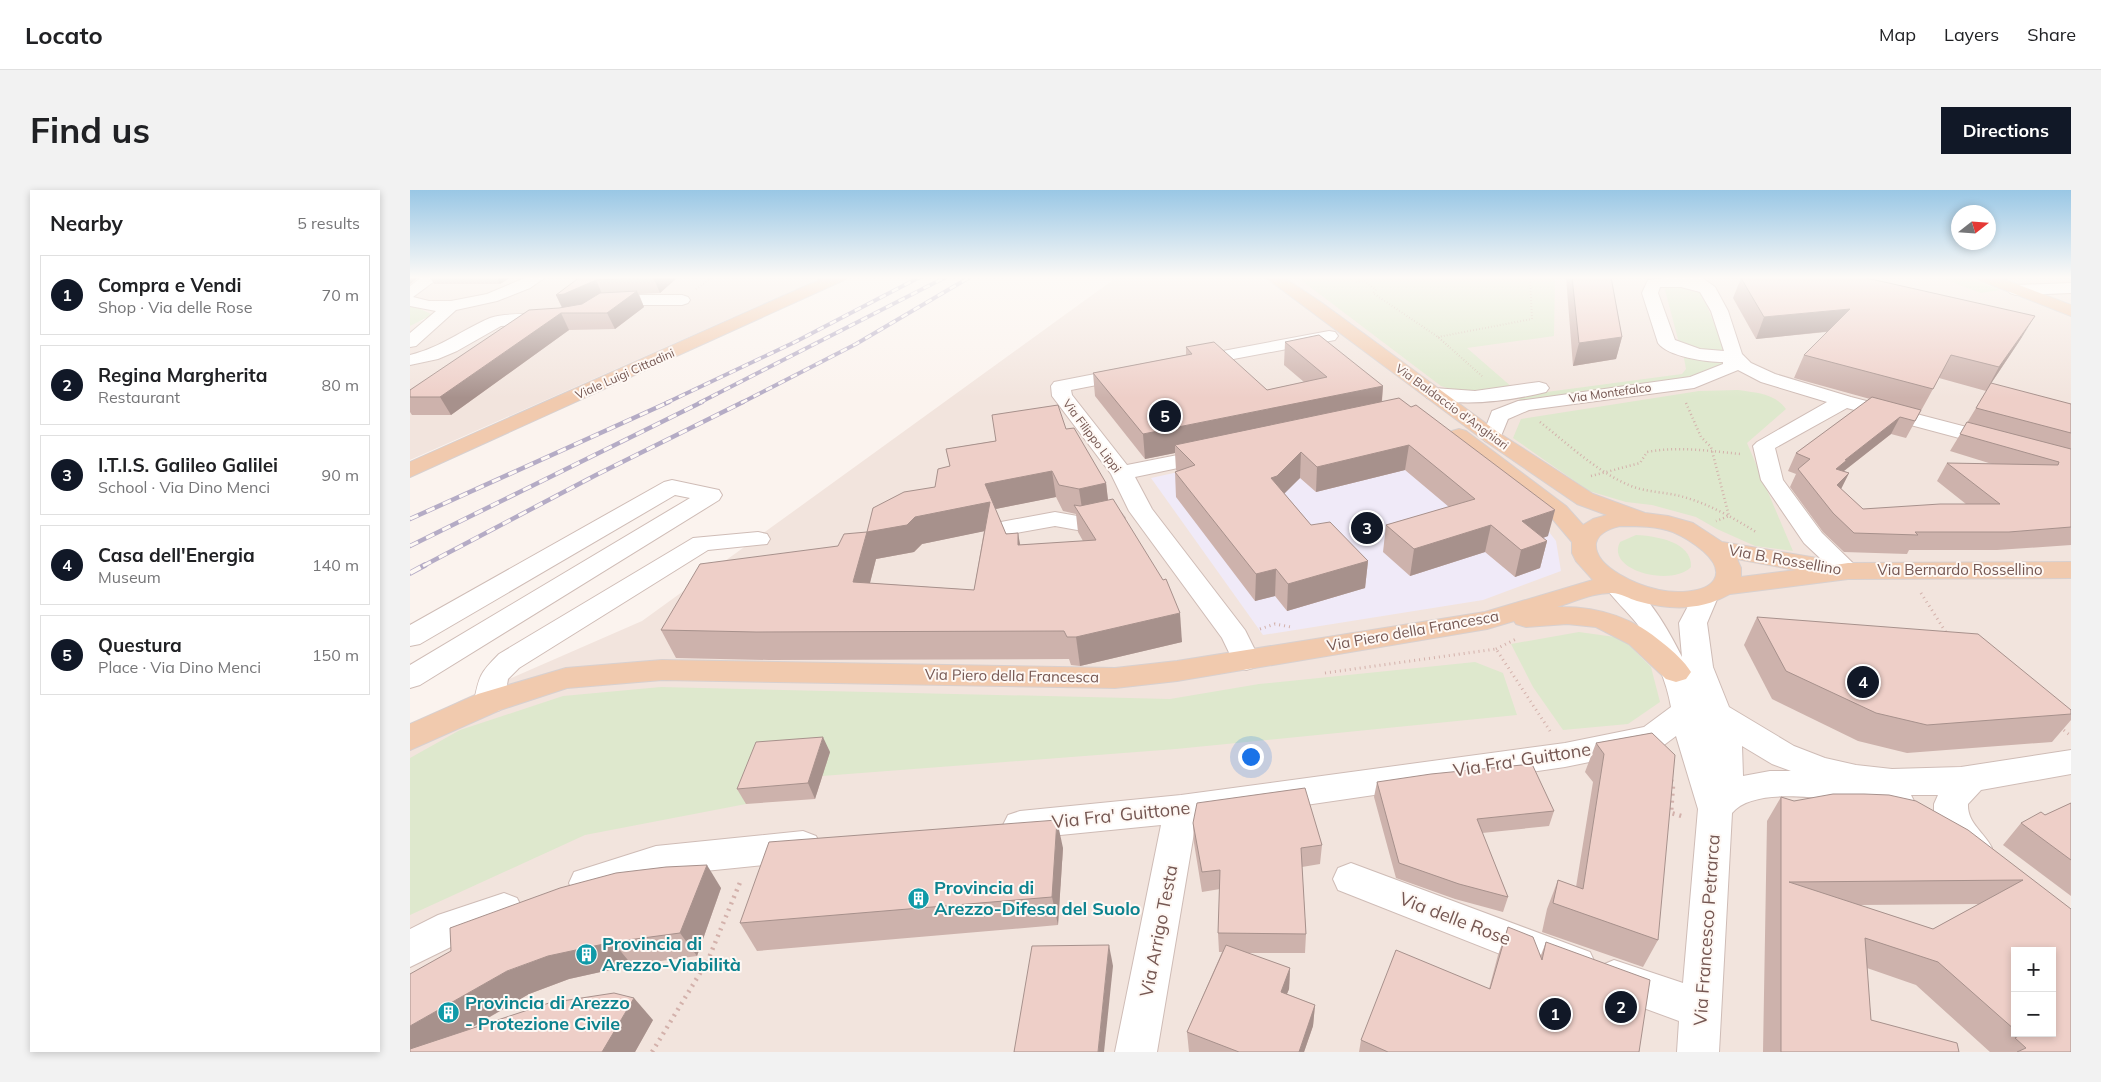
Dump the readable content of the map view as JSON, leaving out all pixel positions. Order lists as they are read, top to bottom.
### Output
{
  "streets": {
    "main road": [
      "Viale Luigi Cittadini",
      "Via Baldaccio d'Anghiari",
      "Via B. Rossellino",
      "Via Bernardo Rossellino",
      "Via Piero della Francesca"
    ],
    "street": [
      "Via Montefalco",
      "Via Filippo Lippi",
      "Via Fra' Guittone",
      "Via delle Rose",
      "Via Francesco Petrarca",
      "Via Arrigo Testa"
    ]
  },
  "crossings": [
    ["Via Montefalco", "Via Baldaccio d'Anghiari"],
    ["Via Baldaccio d'Anghiari", "Via B. Rossellino"],
    ["Via Filippo Lippi", "Via Piero della Francesca"],
    ["Via B. Rossellino", "Via Bernardo Rossellino"],
    ["Via B. Rossellino", "Via Piero della Francesca"],
    ["Via B. Rossellino", "Via Francesco Petrarca"],
    ["Via Piero della Francesca", "Via Francesco Petrarca"],
    ["Via Fra' Guittone", "Via Francesco Petrarca"],
    ["Via Fra' Guittone", "Via Arrigo Testa"],
    ["Via delle Rose", "Via Francesco Petrarca"]
  ],
  "places": {
    "building": ["Provincia di Arezzo-Difesa del Suolo", "Provincia di Arezzo-Viabilità", "Provincia di Arezzo - Protezione Civile"]
  },
  "north": "right",
  "page": {
    "header": "Locato",
    "nav": ["Map", "Layers", "Share"],
    "buttons": "Directions",
    "title": "Find us",
    "heading": ["Nearby", "5 results"],
    "list": [
      {
        "mark": "1",
        "name": "Compra e Vendi",
        "note": "Shop · Via delle Rose",
        "value": "70 m"
      },
      {
        "mark": "2",
        "name": "Regina Margherita",
        "note": "Restaurant",
        "value": "80 m"
      },
      {
        "mark": "3",
        "name": "I.T.I.S. Galileo Galilei",
        "note": "School · Via Dino Menci",
        "value": "90 m"
      },
      {
        "mark": "4",
        "name": "Casa dell'Energia",
        "note": "Museum",
        "value": "140 m"
      },
      {
        "mark": "5",
        "name": "Questura",
        "note": "Place · Via Dino Menci",
        "value": "150 m"
      }
    ],
    "pins": [
      "5",
      "3",
      "4",
      "2",
      "1"
    ],
    "map_buttons": ["+", "−"]
  }
}
